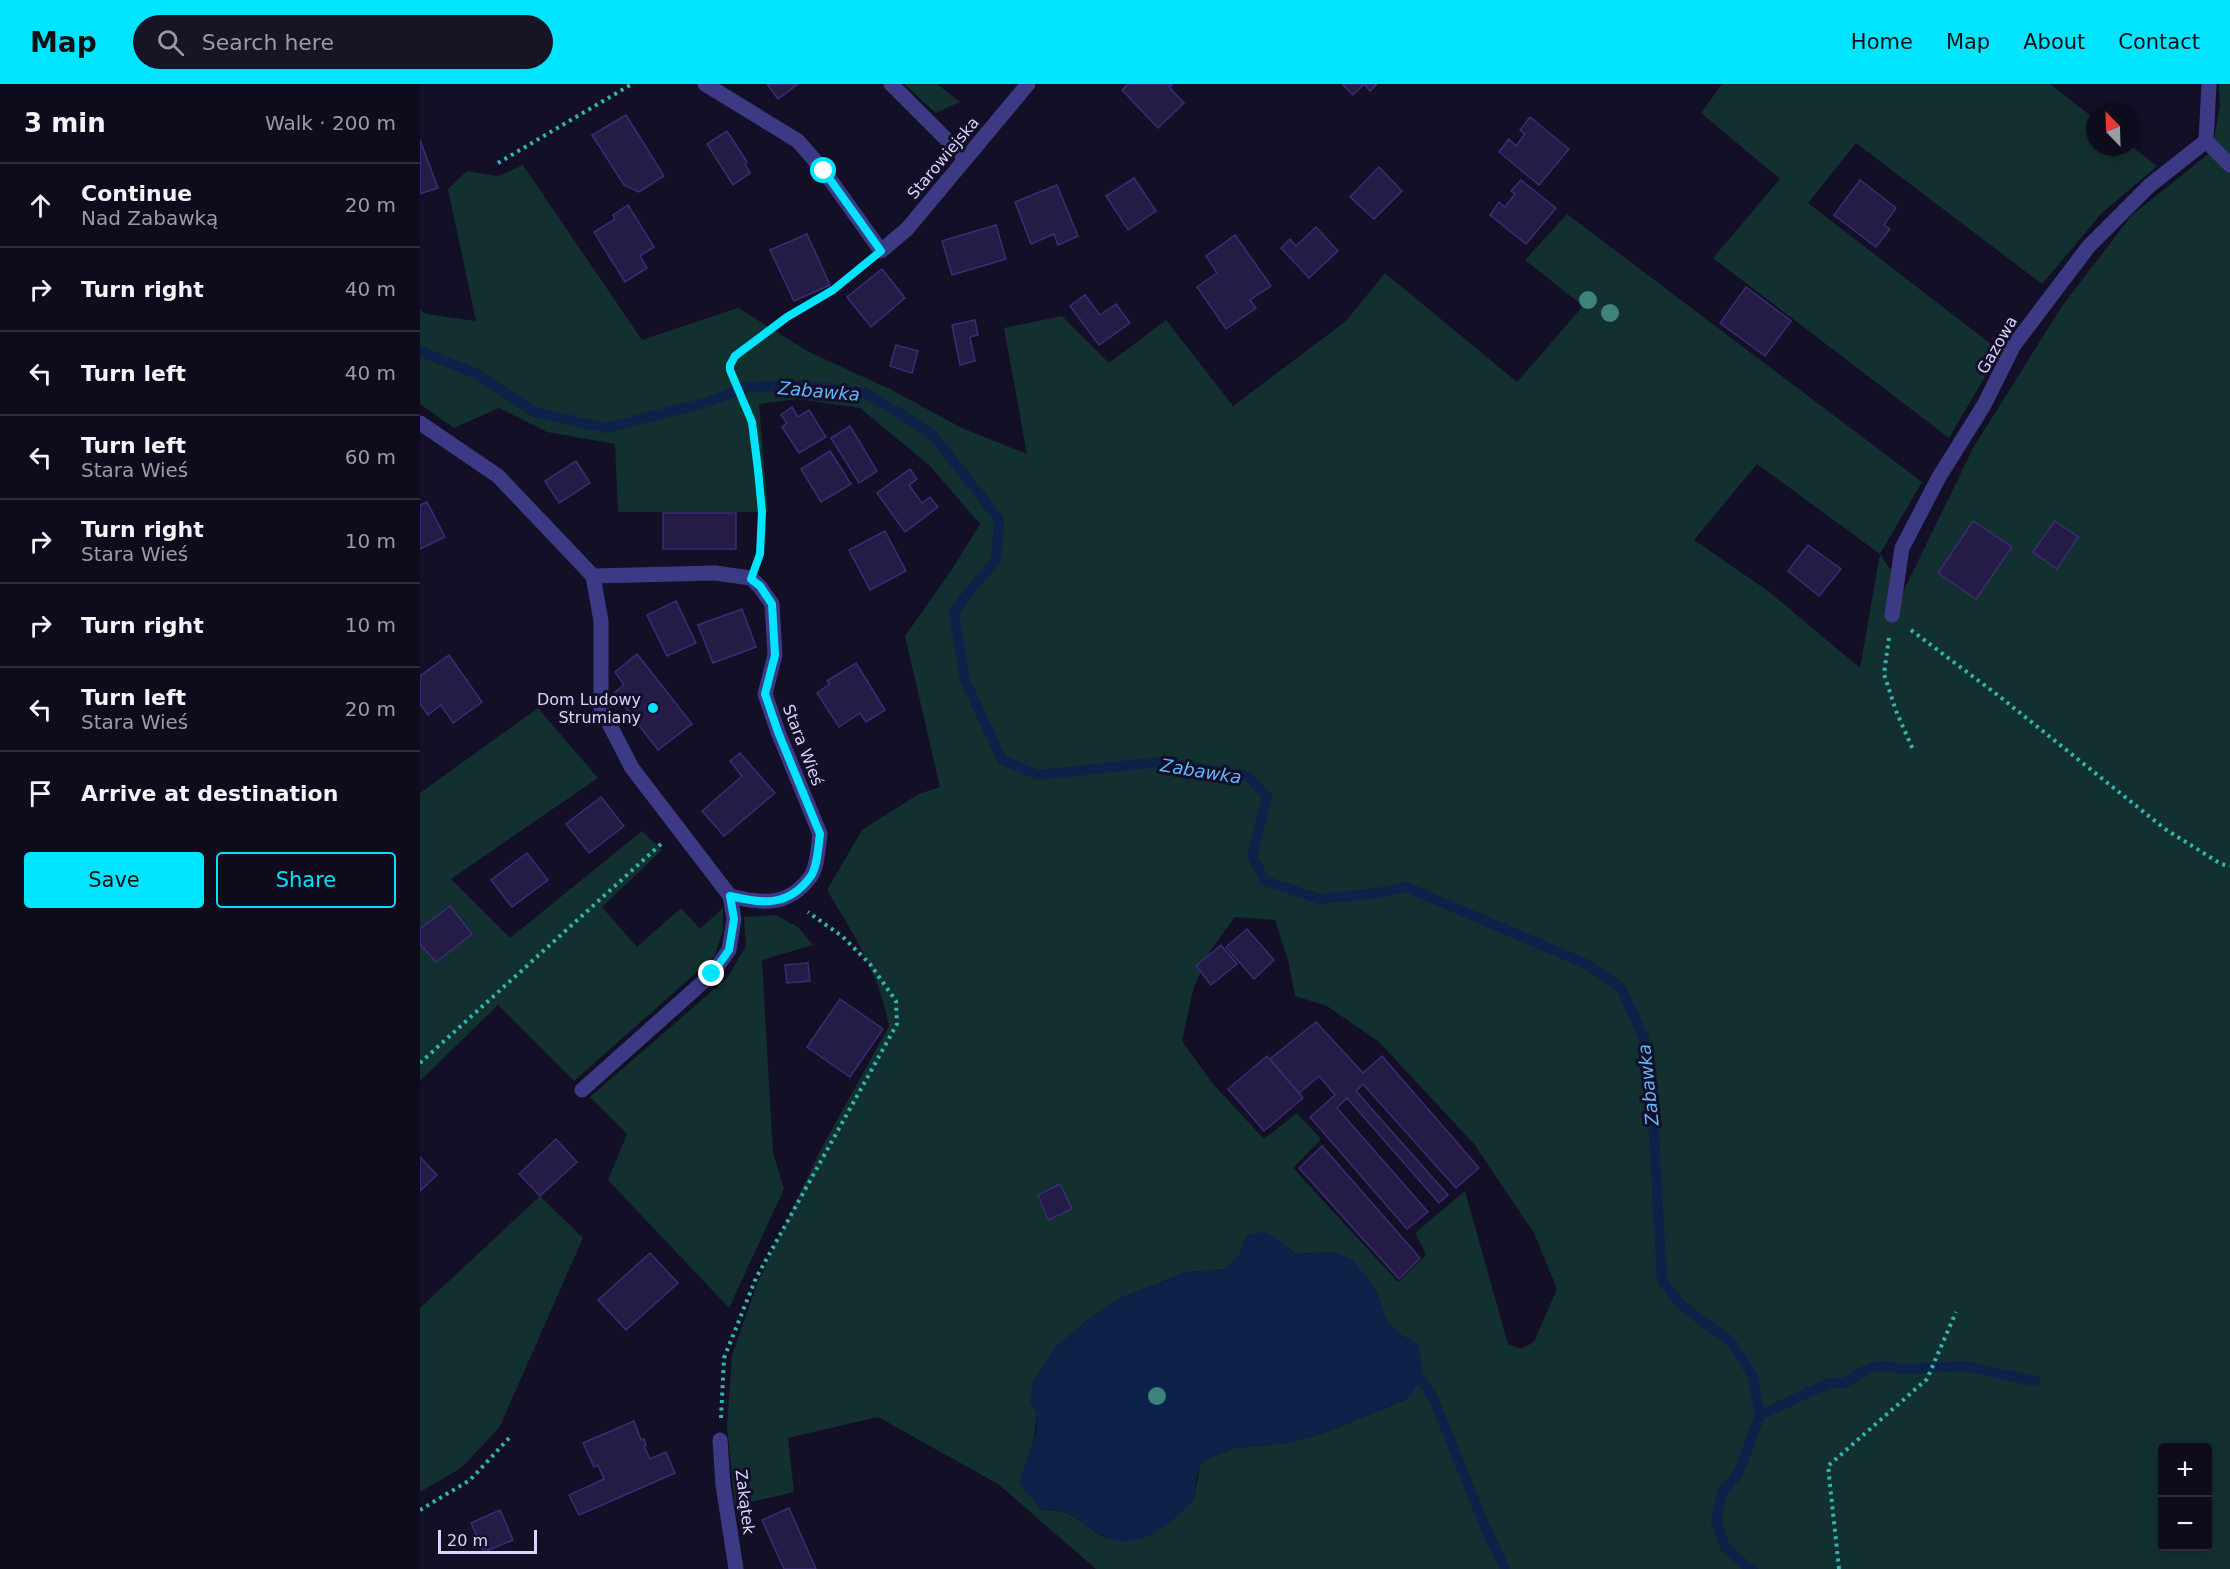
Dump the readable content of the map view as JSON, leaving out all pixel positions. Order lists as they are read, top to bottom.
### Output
{
  "streets": {
    "street": [
      "Starowiejska",
      "Gazowa",
      "Stara Wieś",
      "Zakątek"
    ]
  },
  "water": ["Zabawka"],
  "places": ["Dom Ludowy Strumiany"],
  "scale_bar": "20 m",
  "north": "top left",
  "page": {
    "header": "Map",
    "search": "Search here",
    "nav": [
      "Home",
      "Map",
      "About",
      "Contact"
    ],
    "heading": ["3 min", "Walk · 200 m"],
    "list": [
      ["Continue", "Nad Zabawką", "20 m"],
      ["Turn right", "40 m"],
      ["Turn left", "40 m"],
      ["Turn left", "Stara Wieś", "60 m"],
      ["Turn right", "Stara Wieś", "10 m"],
      ["Turn right", "10 m"],
      ["Turn left", "Stara Wieś", "20 m"],
      "Arrive at destination"
    ],
    "buttons": ["Save", "Share"],
    "map_buttons": ["+", "−"],
    "scale": "20 m"
  }
}
